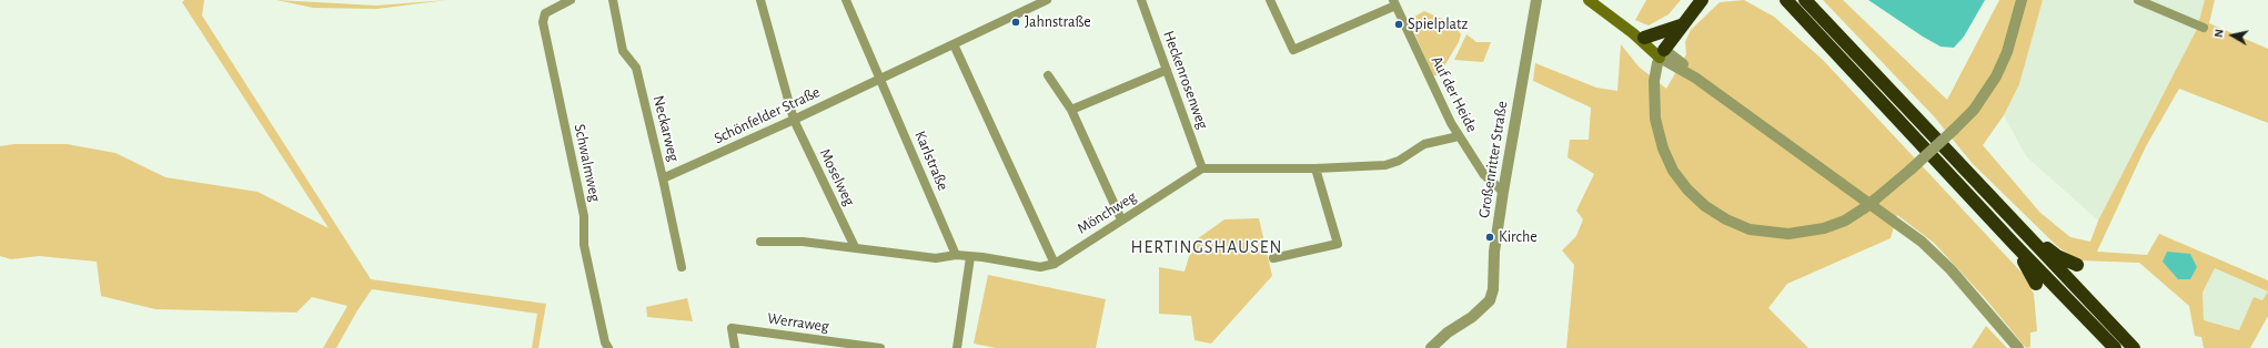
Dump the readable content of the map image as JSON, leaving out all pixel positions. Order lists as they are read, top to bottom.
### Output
{
  "streets": {
    "street": [
      "Heckenrosenweg",
      "Auf der Heide",
      "Schönfelder Straße",
      "Neckarweg",
      "Großenritter Straße",
      "Karlstraße",
      "Schwalmweg",
      "Moselweg",
      "Mönchweg",
      "Werraweg"
    ]
  },
  "crossings": [
    ["Heckenrosenweg", "Mönchweg"],
    ["Auf der Heide", "Großenritter Straße"],
    ["Schönfelder Straße", "Neckarweg"],
    ["Schönfelder Straße", "Karlstraße"],
    ["Schönfelder Straße", "Moselweg"],
    ["Karlstraße", "Mönchweg"],
    ["Moselweg", "Mönchweg"]
  ],
  "districts": ["HERTINGSHAUSEN"],
  "places": ["Jahnstraße", "Spielplatz", "Kirche"],
  "north": "left"
}
